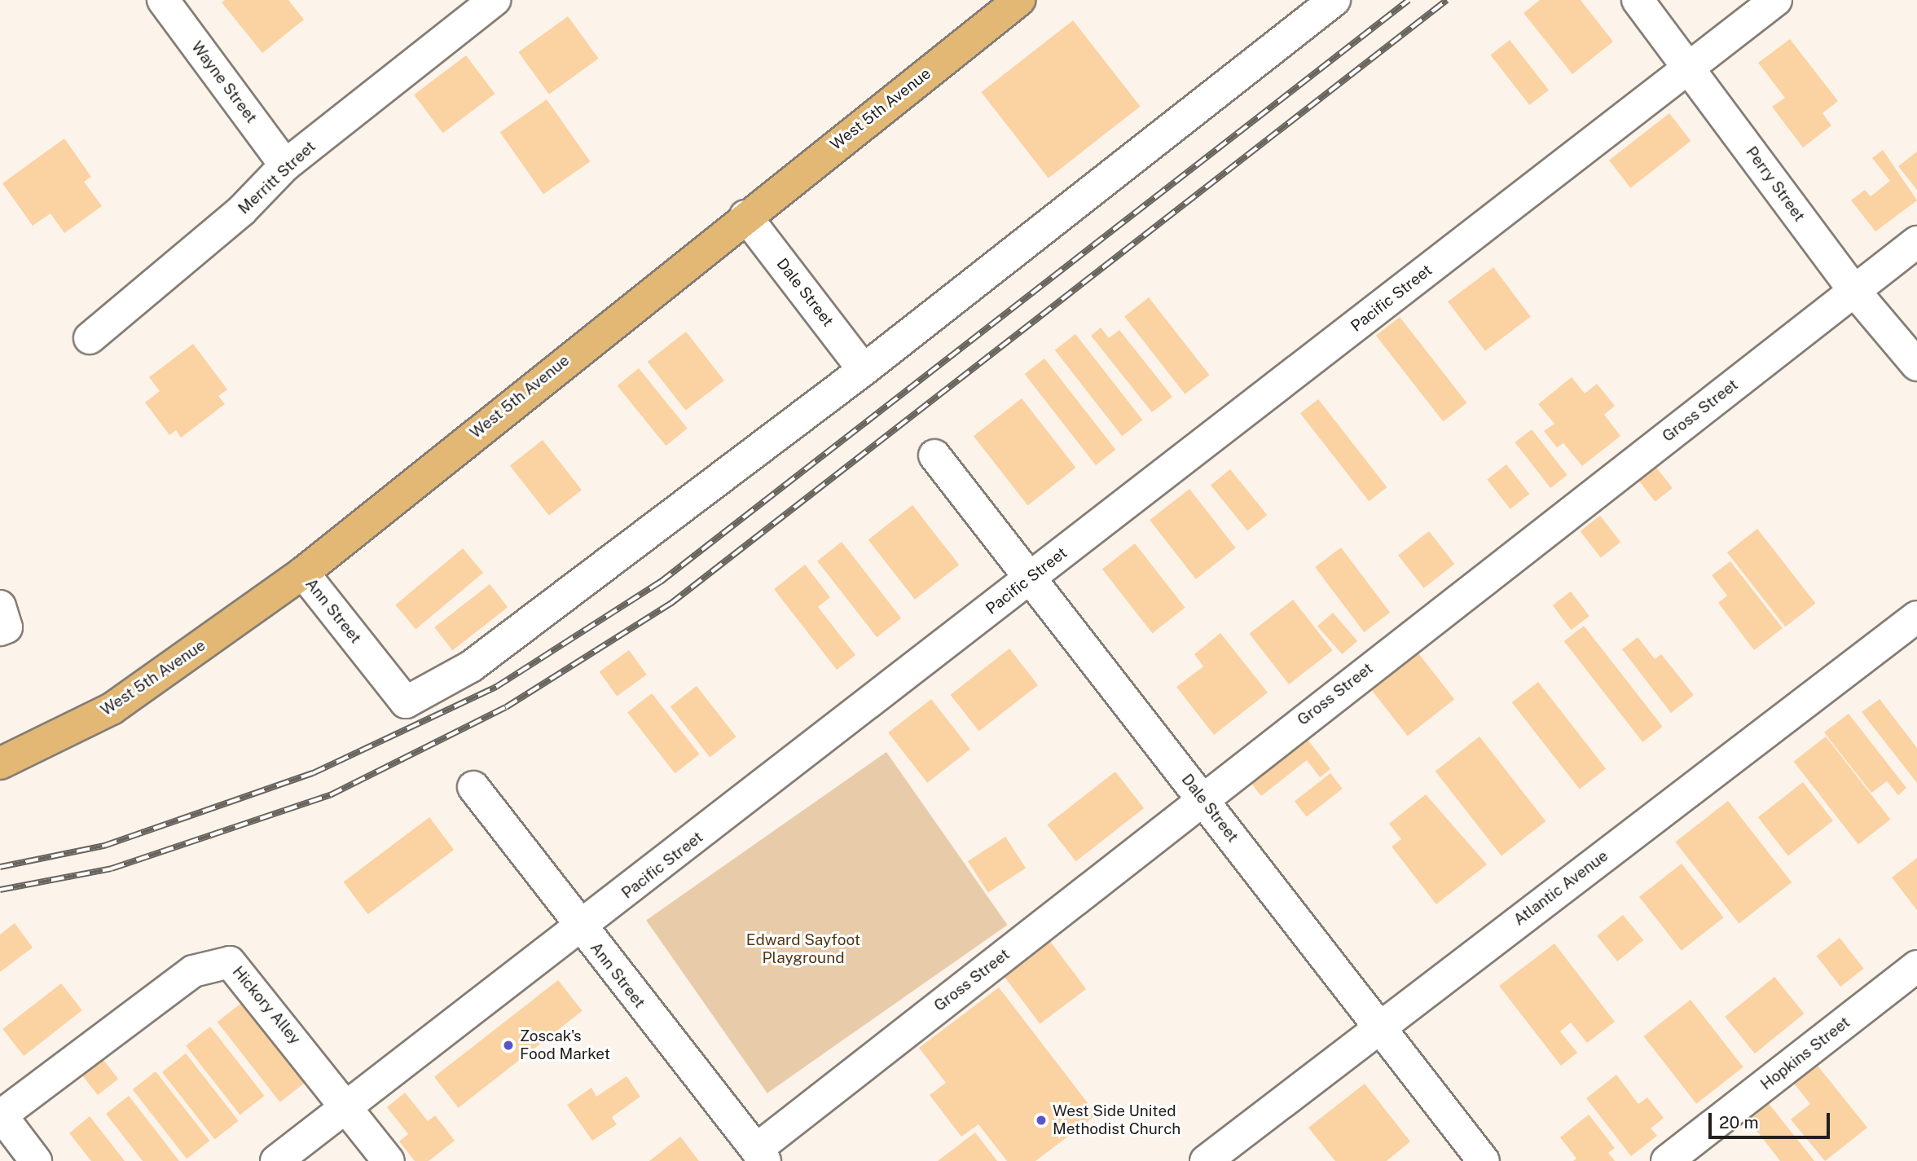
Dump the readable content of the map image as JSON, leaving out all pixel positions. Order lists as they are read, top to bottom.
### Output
{
  "streets": {
    "main road": ["West 5th Avenue"],
    "street": [
      "Wayne Street",
      "Merritt Street",
      "Perry Street",
      "Dale Street",
      "Pacific Street",
      "Gross Street",
      "Ann Street",
      "Atlantic Avenue",
      "Hickory Alley",
      "Hopkins Street"
    ]
  },
  "crossings": [
    ["Wayne Street", "Merritt Street"],
    ["West 5th Avenue", "Dale Street"],
    ["West 5th Avenue", "Ann Street"],
    ["Perry Street", "Pacific Street"],
    ["Perry Street", "Gross Street"],
    ["Dale Street", "Pacific Street"],
    ["Dale Street", "Gross Street"],
    ["Dale Street", "Ann Street"],
    ["Dale Street", "Atlantic Avenue"],
    ["Pacific Street", "Ann Street"],
    ["Pacific Street", "Hickory Alley"],
    ["Gross Street", "Ann Street"]
  ],
  "parks": ["Edward Sayfoot Playground"],
  "places": ["Zoscak's Food Market", "West Side United Methodist Church"],
  "scale_bar": "20 m"
}
